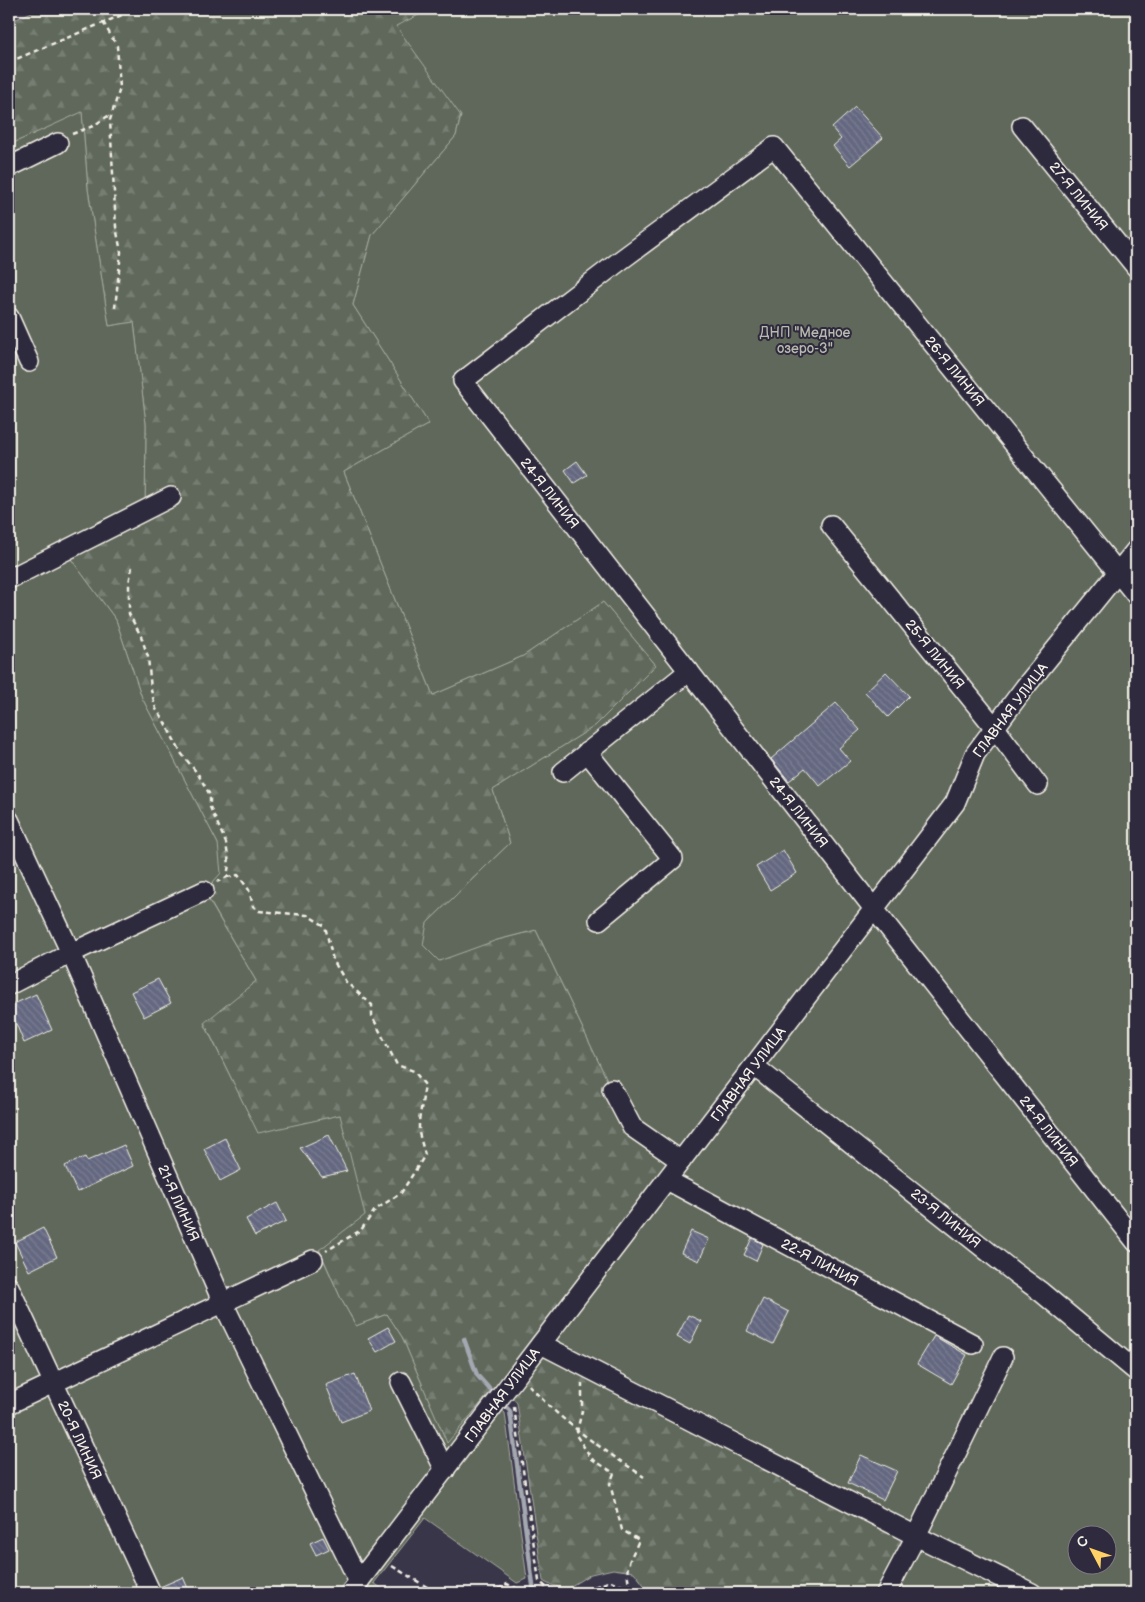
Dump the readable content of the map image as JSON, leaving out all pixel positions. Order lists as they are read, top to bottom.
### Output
{
  "streets": {
    "street": [
      "27-Я ЛИНИЯ",
      "26-Я ЛИНИЯ",
      "24-Я ЛИНИЯ",
      "25-Я ЛИНИЯ",
      "ГЛАВНАЯ УЛИЦА",
      "21-Я ЛИНИЯ",
      "23-Я ЛИНИЯ",
      "22-Я ЛИНИЯ",
      "20-Я ЛИНИЯ"
    ]
  },
  "crossings": [
    ["26-Я ЛИНИЯ", "24-Я ЛИНИЯ"],
    ["26-Я ЛИНИЯ", "ГЛАВНАЯ УЛИЦА"],
    ["24-Я ЛИНИЯ", "ГЛАВНАЯ УЛИЦА"],
    ["25-Я ЛИНИЯ", "ГЛАВНАЯ УЛИЦА"],
    ["ГЛАВНАЯ УЛИЦА", "21-Я ЛИНИЯ"],
    ["ГЛАВНАЯ УЛИЦА", "23-Я ЛИНИЯ"],
    ["ГЛАВНАЯ УЛИЦА", "22-Я ЛИНИЯ"]
  ],
  "parks": ["ДНП \"Медное озеро-3\""],
  "north": "top left"
}
